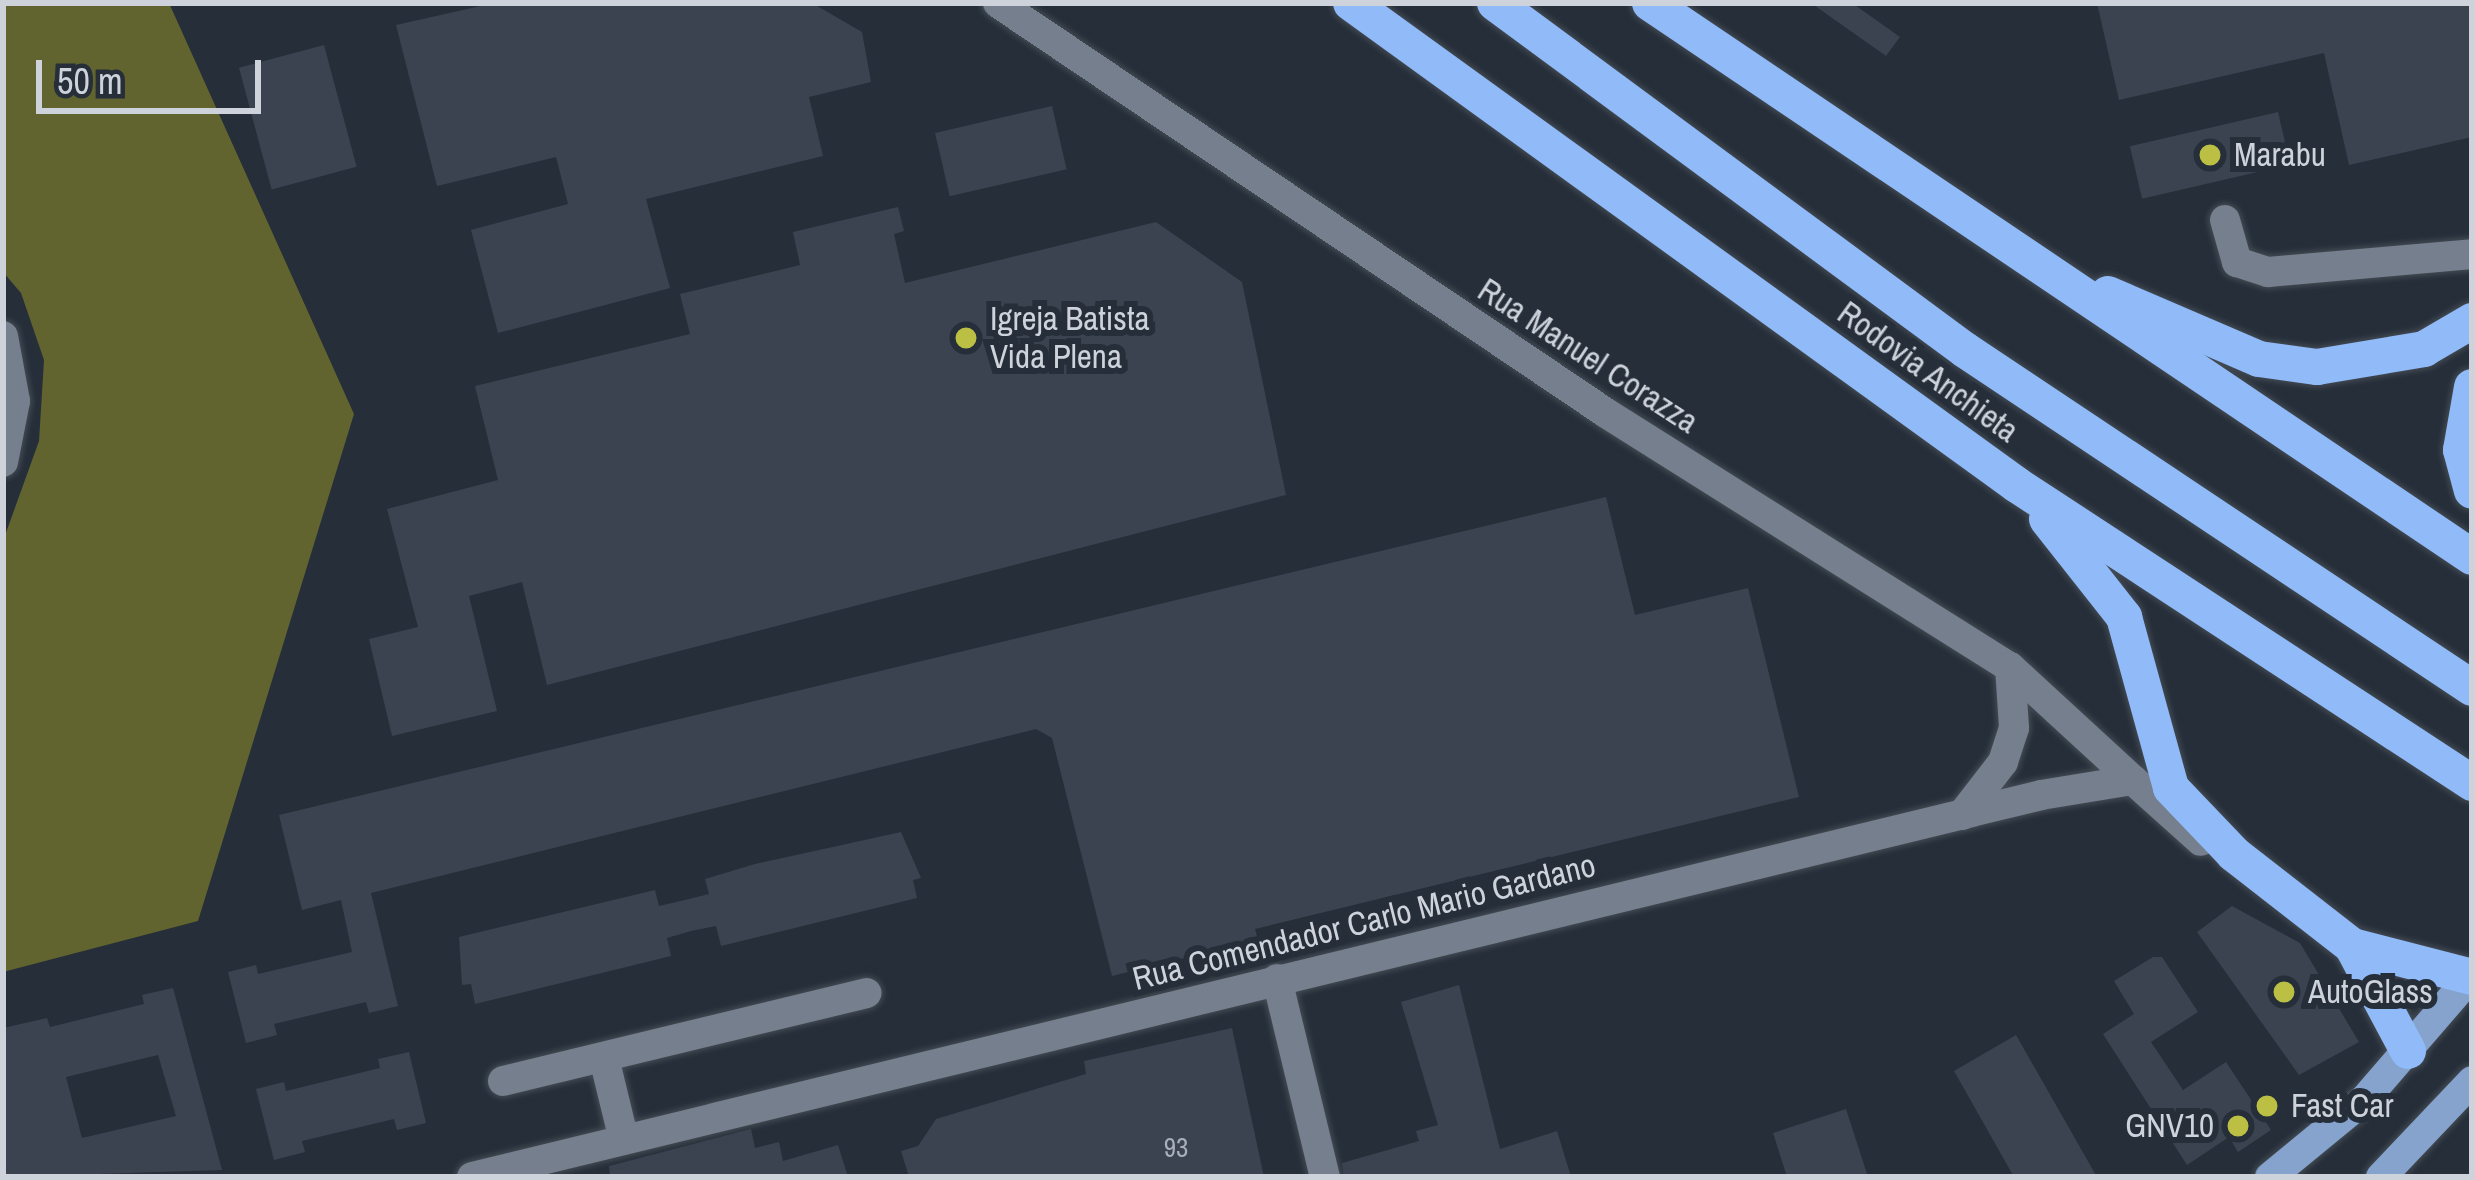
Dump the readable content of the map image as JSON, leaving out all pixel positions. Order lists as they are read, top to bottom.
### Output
{
  "streets": {
    "highway": ["Rodovia Anchieta"],
    "street": ["Rua Manuel Corazza", "Rua Comendador Carlo Mario Gardano"]
  },
  "crossings": [
    ["Rua Manuel Corazza", "Rua Comendador Carlo Mario Gardano"]
  ],
  "places": [
    "Marabu",
    "Igreja Batista Vida Plena",
    "AutoGlass",
    "Fast Car",
    "GNV10"
  ],
  "house_numbers": ["93"],
  "scale_bar": "50 m"
}
